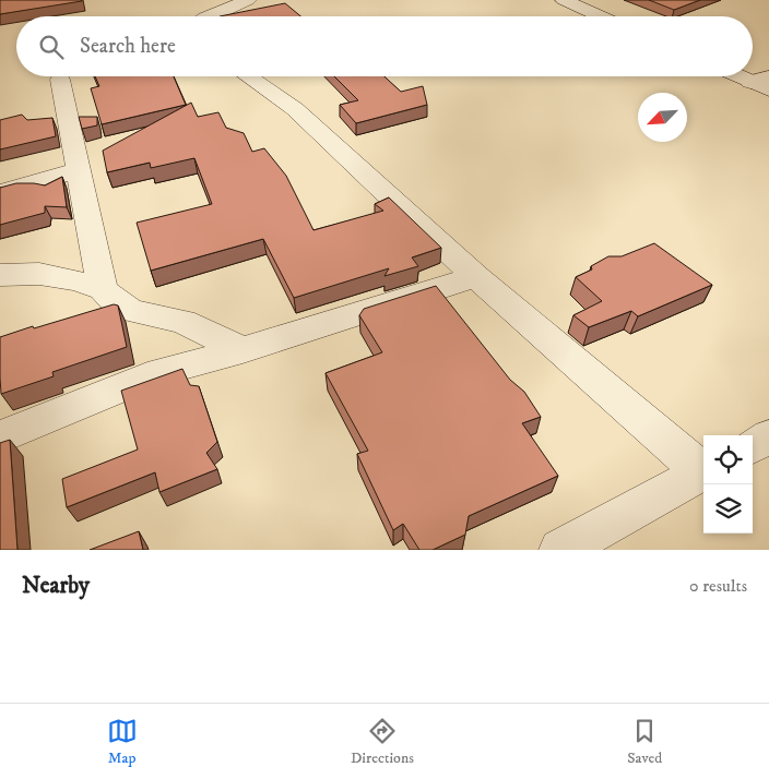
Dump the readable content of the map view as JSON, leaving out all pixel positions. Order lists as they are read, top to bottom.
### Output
{
  "north": "bottom left",
  "page": {
    "search": "Search here",
    "heading": ["Nearby", "0 results"],
    "nav": ["Map", "Directions", "Saved"]
  }
}
